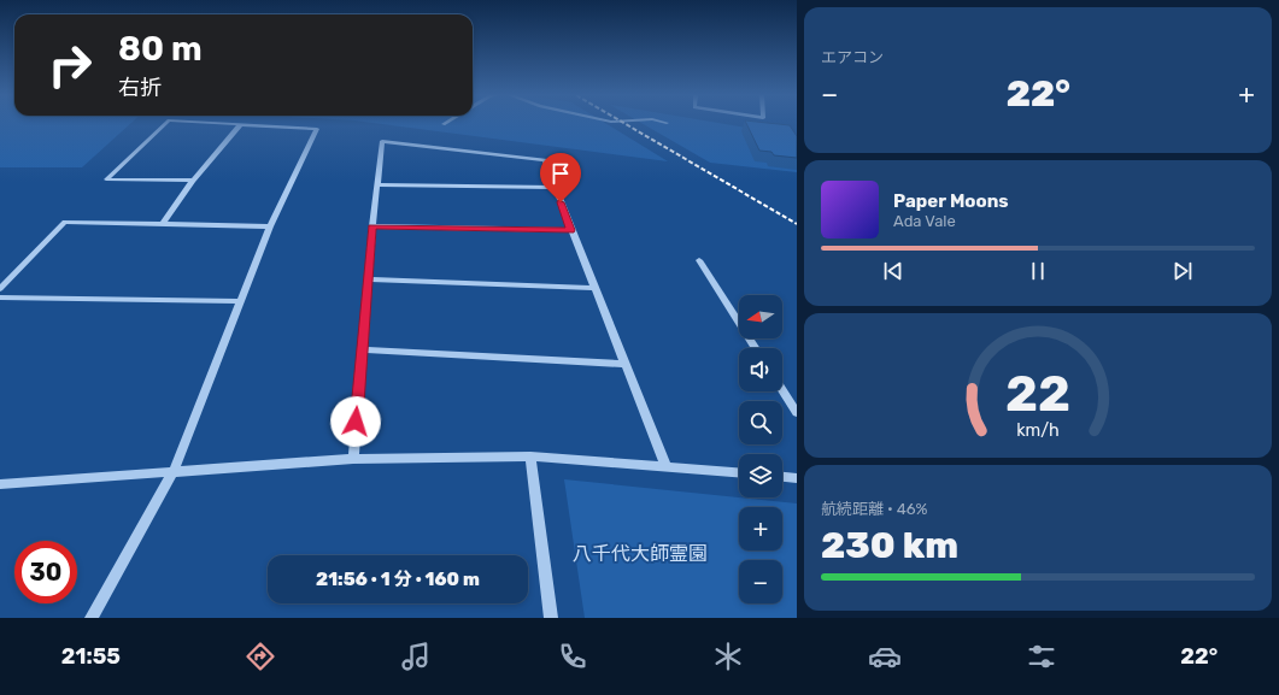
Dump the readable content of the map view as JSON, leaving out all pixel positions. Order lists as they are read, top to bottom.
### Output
{
  "parks": ["八千代大師霊園"],
  "north": "left",
  "page": {
    "tile": [
      "エアコン",
      ["航続距離 · 46%", "230 km"]
    ],
    "turn": ["80 m", "右折"],
    "heat": ["−", "22°", "+"],
    "song": ["Paper Moons", "Ada Vale"],
    "map_buttons": ["+", "−"],
    "limit": "30",
    "trip": "21:56 · 1 分 · 160 m",
    "tabs": ["21:55", "22°"],
    "gauge": ["22", "km/h"]
  }
}
